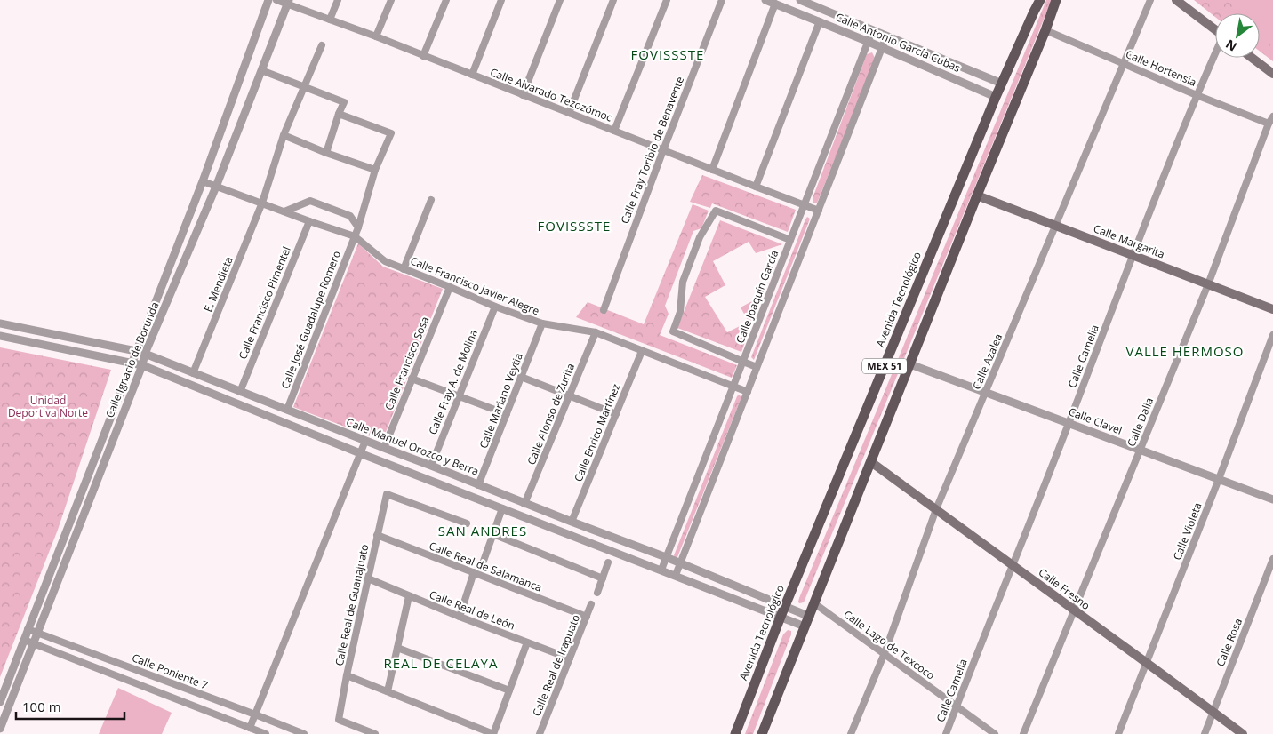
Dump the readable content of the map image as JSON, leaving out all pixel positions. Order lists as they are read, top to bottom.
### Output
{
  "streets": {
    "main road": [
      "Calle Margarita",
      "Avenida Tecnológico",
      "MEX 51",
      "Calle Fresno"
    ],
    "street": [
      "Calle Antonio García Cubas",
      "Calle Hortensia",
      "Calle Alvarado Tezozómoc",
      "Calle Fray Toribio de Benavente",
      "E. Mendieta",
      "Calle Francisco Javier Alegre",
      "Calle Joaquín García",
      "Calle Francisco Pimentel",
      "Calle José Guadalupe Romero",
      "Calle Camelia",
      "Calle Ignacio de Borunda",
      "Calle Azalea",
      "Calle Francisco Sosa",
      "Calle Fray A. de Molina",
      "Calle Mariano Veytia",
      "Calle Alonso de Zurita",
      "Calle Clavel",
      "Calle Dalia",
      "Calle Enrico Martínez",
      "Calle Manuel Orozco y Berra",
      "Calle Violeta",
      "Calle Real de Salamanca",
      "Calle Real de Guanajuato",
      "Calle Real de León",
      "Calle Rosa",
      "Calle Lago de Texcoco",
      "Calle Real de Irapuato",
      "Calle Poniente 7"
    ]
  },
  "crossings": [
    ["Calle Antonio García Cubas", "Calle Joaquín García"],
    ["Calle Antonio García Cubas", "Avenida Tecnológico"],
    ["Calle Hortensia", "Calle Camelia"],
    ["Calle Hortensia", "Calle Azalea"],
    ["Calle Hortensia", "MEX 51"],
    ["Calle Hortensia", "Calle Dalia"],
    ["Calle Alvarado Tezozómoc", "Calle Fray Toribio de Benavente"],
    ["Calle Alvarado Tezozómoc", "Calle Joaquín García"],
    ["Calle Alvarado Tezozómoc", "Calle Ignacio de Borunda"],
    ["Calle Margarita", "Calle Camelia"],
    ["Calle Margarita", "Calle Azalea"],
    ["Calle Margarita", "MEX 51"],
    ["Calle Margarita", "Calle Dalia"],
    ["E. Mendieta", "Calle Francisco Javier Alegre"],
    ["E. Mendieta", "Calle Manuel Orozco y Berra"],
    ["Calle Francisco Javier Alegre", "Calle Joaquín García"],
    ["Calle Francisco Javier Alegre", "Calle Francisco Pimentel"],
    ["Calle Francisco Javier Alegre", "Calle José Guadalupe Romero"],
    ["Calle Francisco Javier Alegre", "Calle Ignacio de Borunda"],
    ["Calle Francisco Javier Alegre", "Calle Francisco Sosa"],
    ["Calle Francisco Javier Alegre", "Calle Fray A. de Molina"],
    ["Calle Francisco Javier Alegre", "Calle Mariano Veytia"],
    ["Calle Francisco Javier Alegre", "Calle Alonso de Zurita"],
    ["Calle Francisco Javier Alegre", "Calle Enrico Martínez"],
    ["Calle Joaquín García", "Calle Manuel Orozco y Berra"],
    ["Avenida Tecnológico", "Calle Manuel Orozco y Berra"],
    ["Calle Francisco Pimentel", "Calle Manuel Orozco y Berra"],
    ["Calle José Guadalupe Romero", "Calle Manuel Orozco y Berra"],
    ["Calle Camelia", "Calle Clavel"],
    ["Calle Camelia", "Calle Fresno"],
    ["Calle Camelia", "Calle Lago de Texcoco"],
    ["Calle Ignacio de Borunda", "Calle Manuel Orozco y Berra"],
    ["Calle Ignacio de Borunda", "Calle Poniente 7"],
    ["Calle Azalea", "Calle Clavel"],
    ["Calle Azalea", "Calle Fresno"],
    ["Calle Azalea", "Calle Lago de Texcoco"],
    ["Calle Francisco Sosa", "Calle Manuel Orozco y Berra"],
    ["MEX 51", "Calle Clavel"],
    ["MEX 51", "Calle Manuel Orozco y Berra"],
    ["MEX 51", "Calle Fresno"],
    ["MEX 51", "Calle Lago de Texcoco"],
    ["Calle Fray A. de Molina", "Calle Manuel Orozco y Berra"],
    ["Calle Mariano Veytia", "Calle Manuel Orozco y Berra"],
    ["Calle Alonso de Zurita", "Calle Manuel Orozco y Berra"],
    ["Calle Clavel", "Calle Dalia"],
    ["Calle Clavel", "Calle Violeta"],
    ["Calle Dalia", "Calle Fresno"],
    ["Calle Enrico Martínez", "Calle Manuel Orozco y Berra"],
    ["Calle Violeta", "Calle Fresno"],
    ["Calle Real de Salamanca", "Calle Real de Guanajuato"],
    ["Calle Real de Salamanca", "Calle Real de Irapuato"],
    ["Calle Fresno", "Calle Rosa"],
    ["Calle Real de Guanajuato", "Calle Real de León"],
    ["Calle Real de León", "Calle Real de Irapuato"]
  ],
  "districts": [
    "FOVISSSTE",
    "FOVISSSTE",
    "VALLE HERMOSO",
    "SAN ANDRES",
    "REAL DE CELAYA"
  ],
  "parks": ["Unidad Deportiva Norte"],
  "scale_bar": "100 m",
  "north": "bottom left"
}
